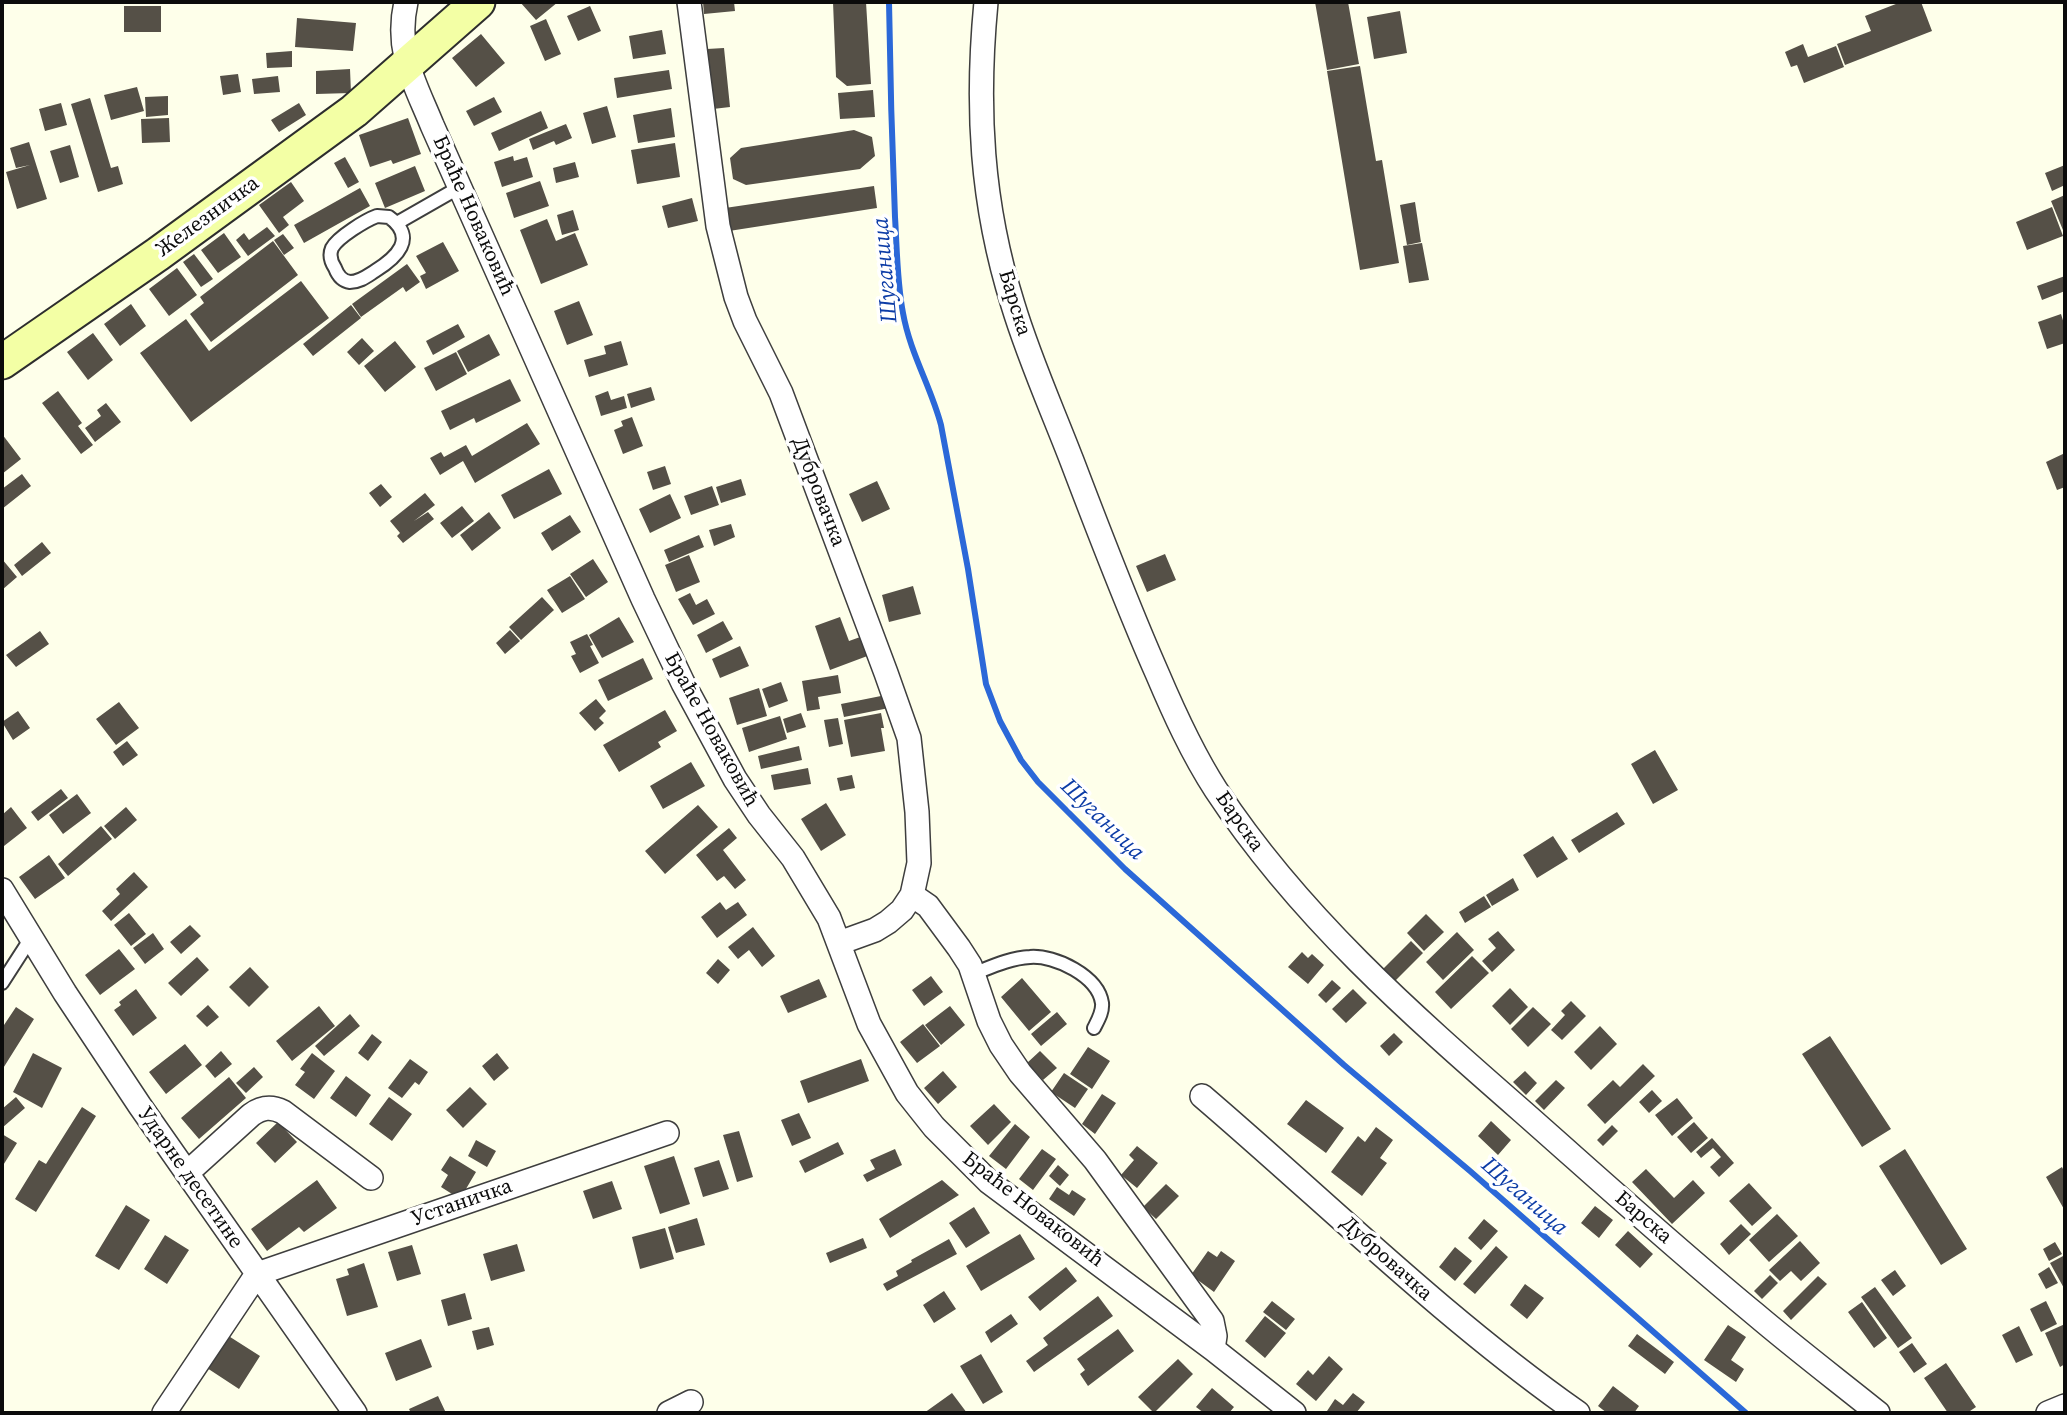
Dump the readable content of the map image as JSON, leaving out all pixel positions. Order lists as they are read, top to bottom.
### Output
{
  "streets": {
    "main road": ["Железничка"],
    "street": [
      "Браће Новаковић",
      "Барска",
      "Дубровачка",
      "Ударне десетине",
      "Устаничка"
    ]
  },
  "crossings": [
    ["Браће Новаковић", "Железничка"],
    ["Ударне десетине", "Устаничка"]
  ],
  "water": ["Шуганица"]
}
